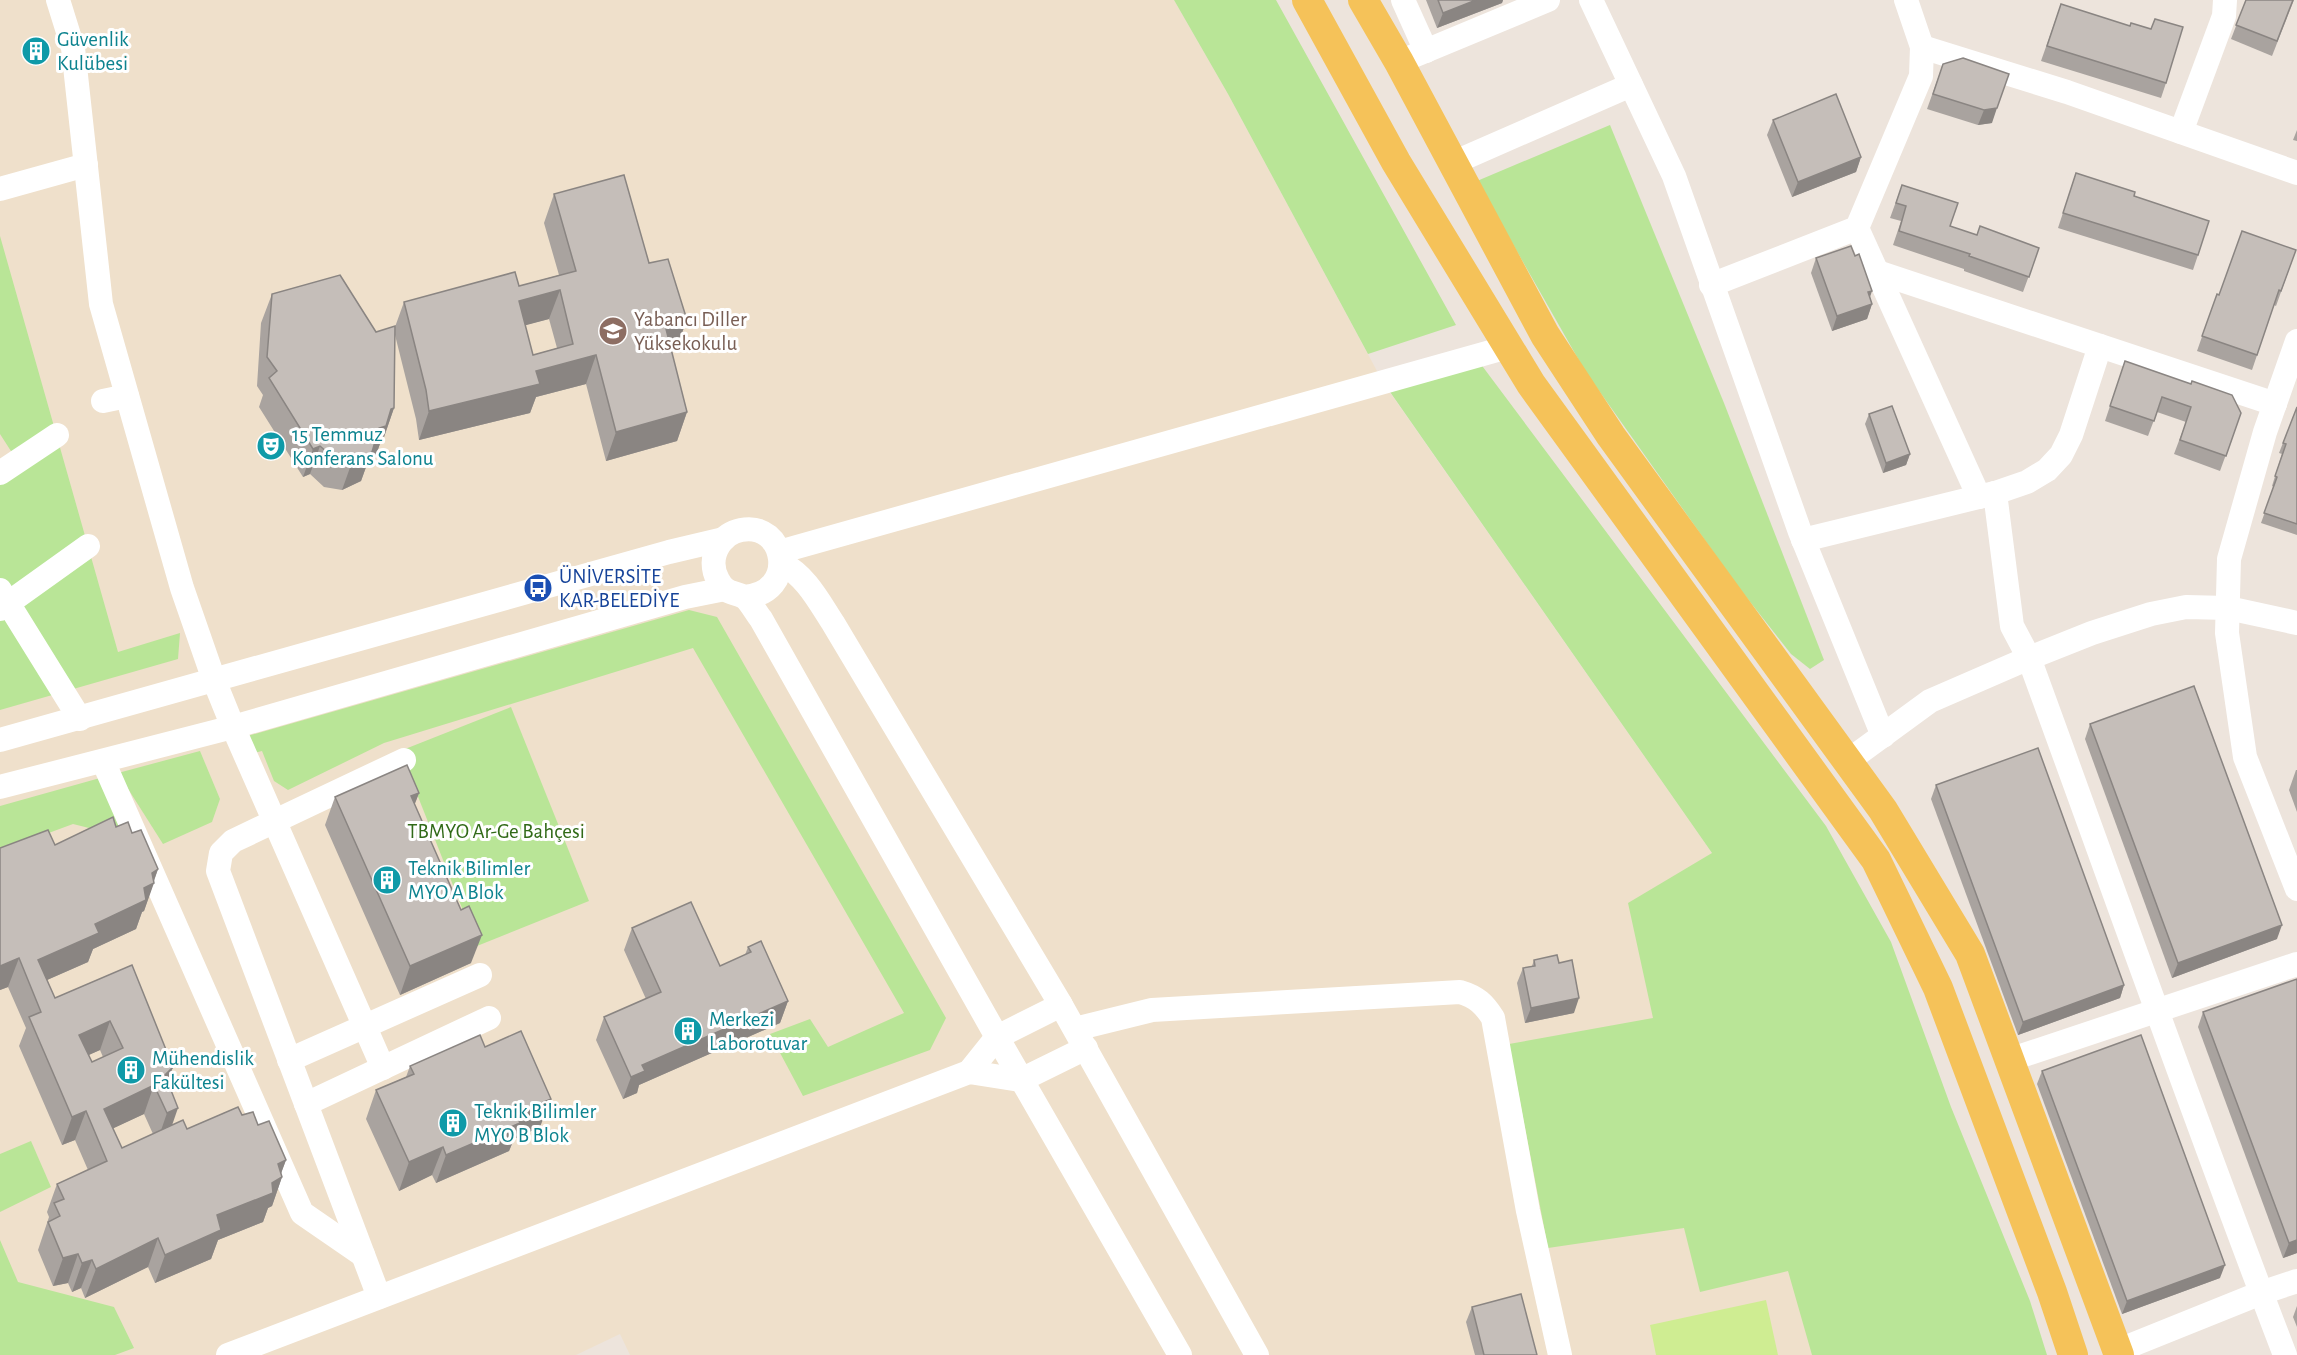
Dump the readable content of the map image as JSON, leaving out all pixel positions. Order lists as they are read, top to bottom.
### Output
{
  "parks": ["TBMYO Ar-Ge Bahçesi"],
  "places": {
    "building": [
      "Güvenlik Kulübesi",
      "Teknik Bilimler MYO A Blok",
      "Merkezi Laborotuvar",
      "Mühendislik Fakültesi",
      "Teknik Bilimler MYO B Blok"
    ],
    "school or university": ["Yabancı Diller Yüksekokulu"],
    "theatre": ["15 Temmuz Konferans Salonu"],
    "bus stop": ["ÜNİVERSİTE KAR-BELEDİYE"]
  }
}
